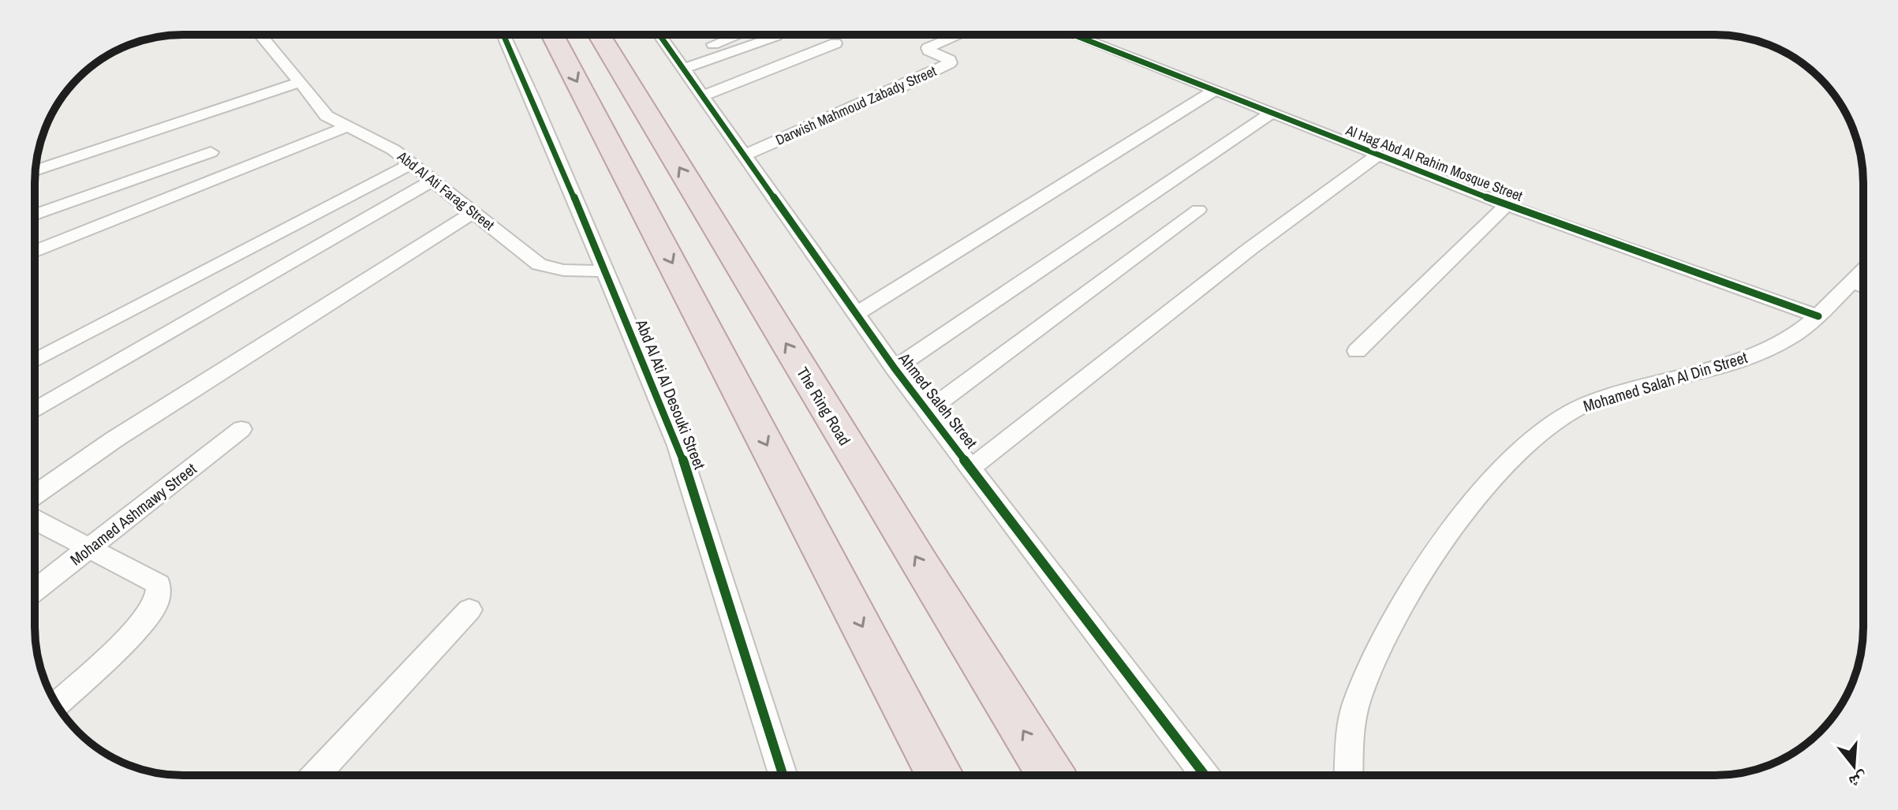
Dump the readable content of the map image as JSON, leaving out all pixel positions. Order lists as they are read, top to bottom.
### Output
{
  "streets": {
    "highway": ["The Ring Road"],
    "street": [
      "Darwish Mahmoud Zabady Street",
      "Al Hag Abd Al Rahim Mosque Street",
      "Abd Al Ati Farag Street",
      "Mohamed Salah Al Din Street",
      "Abd Al Ati Al Desouki Street",
      "Ahmed Saleh Street",
      "Mohamed Ashmawy Street"
    ]
  },
  "crossings": [
    ["Darwish Mahmoud Zabady Street", "Ahmed Saleh Street"],
    ["Al Hag Abd Al Rahim Mosque Street", "Mohamed Salah Al Din Street"],
    ["Abd Al Ati Farag Street", "Abd Al Ati Al Desouki Street"]
  ],
  "north": "bottom"
}
